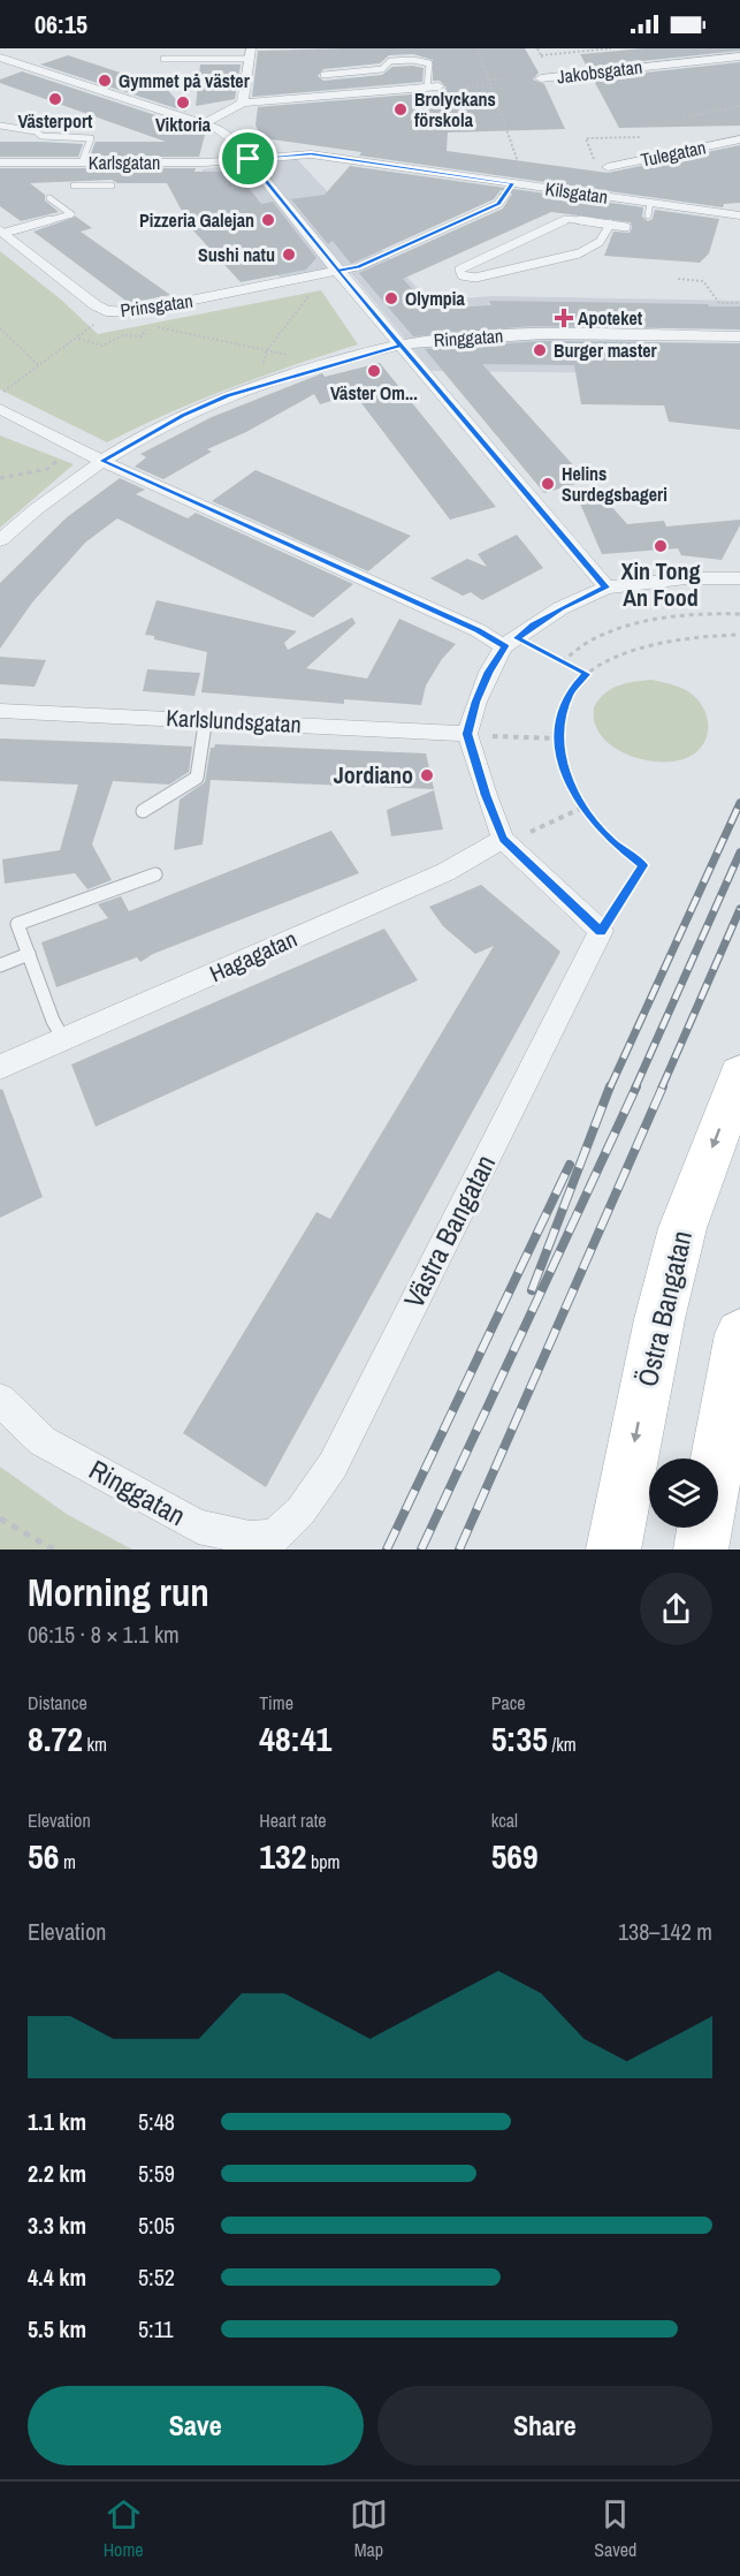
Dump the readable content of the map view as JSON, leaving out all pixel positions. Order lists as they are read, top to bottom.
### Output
{
  "streets": {
    "main road": ["Östra Bangatan"],
    "street": [
      "Jakobsgatan",
      "Tulegatan",
      "Karlsgatan",
      "Kilsgatan",
      "Prinsgatan",
      "Ringgatan",
      "Karlslundsgatan",
      "Hagagatan",
      "Västra Bangatan"
    ]
  },
  "crossings": [
    ["Karlsgatan", "Kilsgatan"],
    ["Ringgatan", "Västra Bangatan"]
  ],
  "places": {
    "other": [
      "Gymmet på väster",
      "Västerport",
      "Viktoria",
      "Brolyckans förskola",
      "Pizzeria Galejan",
      "Sushi natu",
      "Olympia",
      "Burger master",
      "Väster Om...",
      "Helins Surdegsbageri",
      "Xin Tong An Food",
      "Jordiano"
    ],
    "health": ["Apoteket"]
  },
  "page": {
    "status": "06:15",
    "heading": ["Morning run", "06:15 · 8 × 1.1 km"],
    "stats": [
      ["Distance", "8.72 km"],
      ["Time", "48:41"],
      ["Pace", "5:35 /km"],
      ["Elevation", "56 m"],
      ["Heart rate", "132 bpm"],
      ["kcal", "569"]
    ],
    "chart": ["Elevation", "138–142 m"],
    "list": [
      {
        "name": "1.1 km",
        "note": "5:48"
      },
      {
        "name": "2.2 km",
        "note": "5:59"
      },
      {
        "name": "3.3 km",
        "note": "5:05"
      },
      {
        "name": "4.4 km",
        "note": "5:52"
      },
      {
        "name": "5.5 km",
        "note": "5:11"
      }
    ],
    "buttons": ["Save", "Share"],
    "tabs": ["Home", "Map", "Saved"]
  }
}
